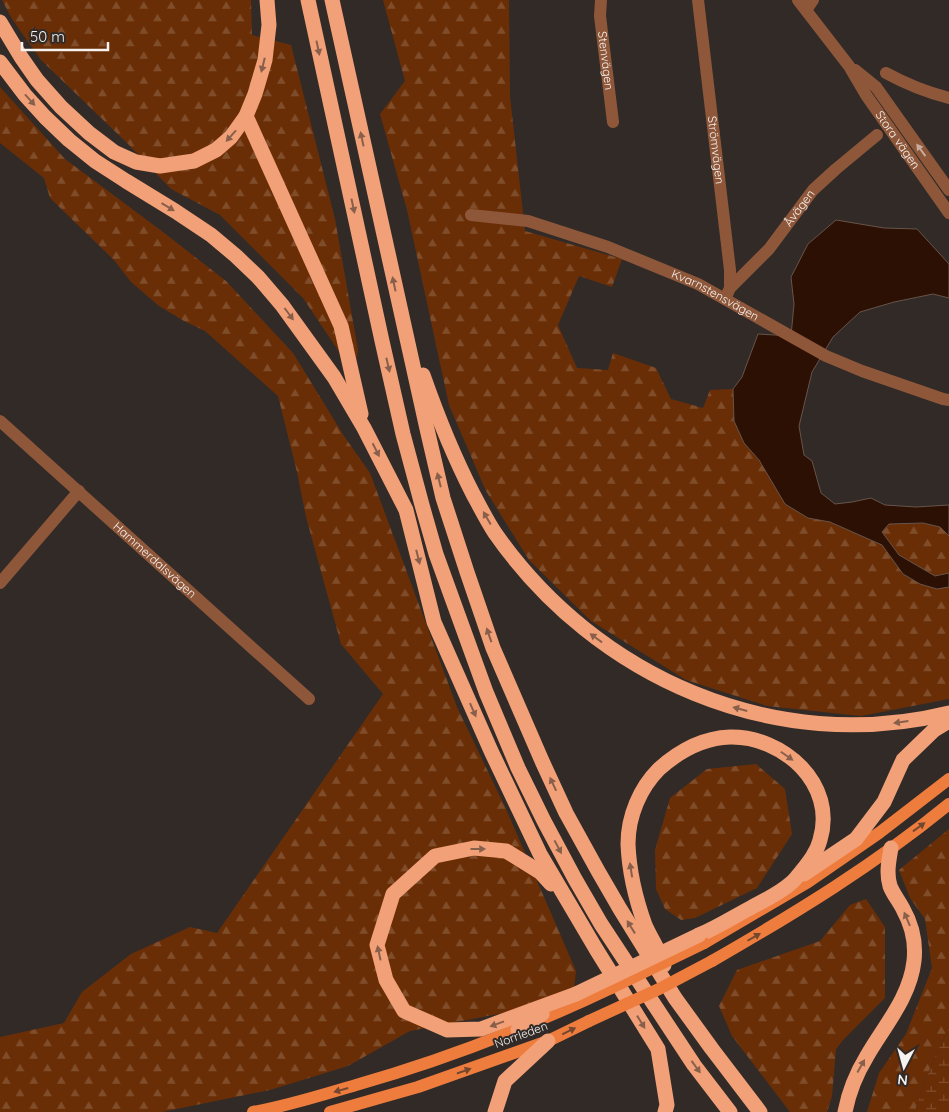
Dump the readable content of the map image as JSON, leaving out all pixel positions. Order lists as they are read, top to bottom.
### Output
{
  "streets": {
    "main road": ["Norrleden"],
    "street": [
      "Stenvägen",
      "Stora vägen",
      "Strömvägen",
      "Åvägen",
      "Kvarnstensvägen",
      "Hammerdalsvägen"
    ]
  },
  "crossings": [
    ["Strömvägen", "Åvägen"],
    ["Strömvägen", "Kvarnstensvägen"],
    ["Åvägen", "Kvarnstensvägen"]
  ],
  "scale_bar": "50 m",
  "north": "bottom"
}
